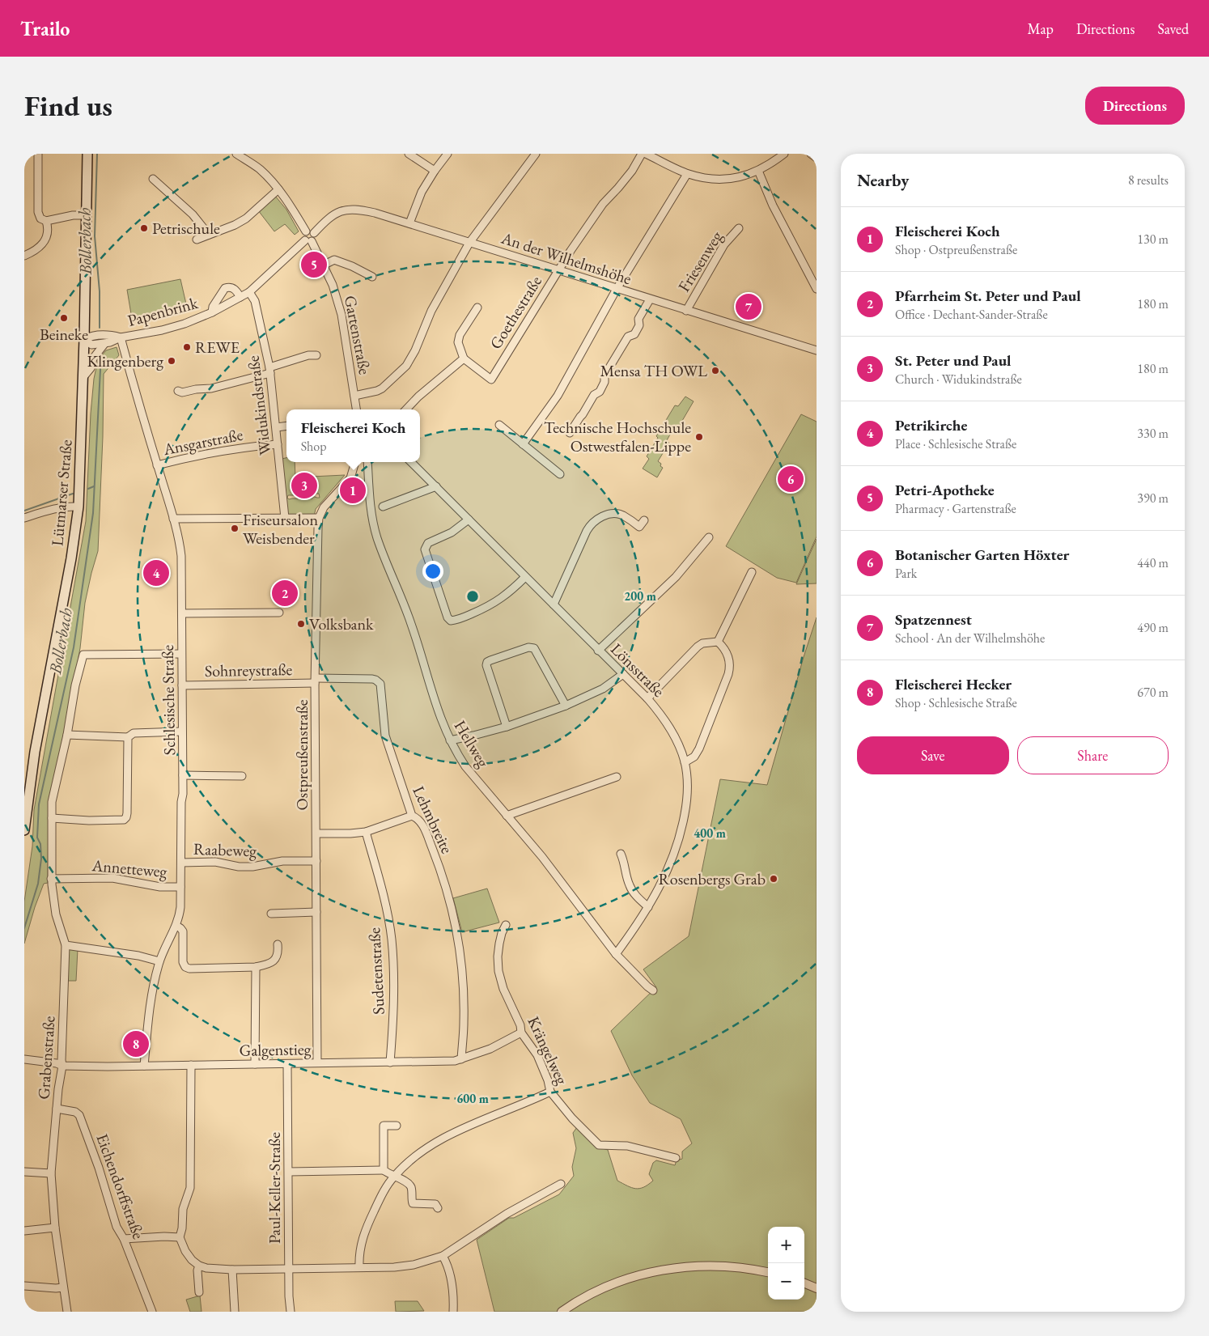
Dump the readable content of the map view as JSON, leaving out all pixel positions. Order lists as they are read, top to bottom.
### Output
{
  "streets": {
    "main road": ["Lütmarser Straße"],
    "street": [
      "An der Wilhelmshöhe",
      "Friesenweg",
      "Papenbrink",
      "Goethestraße",
      "Gartenstraße",
      "Widukindstraße",
      "Ansgarstraße",
      "Sohnreystraße",
      "Lönsstraße",
      "Schlesische Straße",
      "Hellweg",
      "Ostpreußenstraße",
      "Lehmbreite",
      "Raabeweg",
      "Annetteweg",
      "Sudetenstraße",
      "Galgenstieg",
      "Krängelweg",
      "Grabenstraße",
      "Eichendorffstraße",
      "Paul-Keller-Straße"
    ]
  },
  "crossings": [
    ["An der Wilhelmshöhe", "Friesenweg"],
    ["An der Wilhelmshöhe", "Papenbrink"],
    ["An der Wilhelmshöhe", "Goethestraße"],
    ["An der Wilhelmshöhe", "Gartenstraße"],
    ["Papenbrink", "Gartenstraße"],
    ["Papenbrink", "Widukindstraße"],
    ["Papenbrink", "Lütmarser Straße"],
    ["Papenbrink", "Schlesische Straße"],
    ["Widukindstraße", "Ansgarstraße"],
    ["Ansgarstraße", "Schlesische Straße"],
    ["Sohnreystraße", "Schlesische Straße"],
    ["Sohnreystraße", "Ostpreußenstraße"],
    ["Sohnreystraße", "Lehmbreite"],
    ["Lönsstraße", "Hellweg"],
    ["Schlesische Straße", "Raabeweg"],
    ["Schlesische Straße", "Annetteweg"],
    ["Schlesische Straße", "Galgenstieg"],
    ["Schlesische Straße", "Grabenstraße"],
    ["Ostpreußenstraße", "Lehmbreite"],
    ["Ostpreußenstraße", "Raabeweg"],
    ["Ostpreußenstraße", "Galgenstieg"],
    ["Lehmbreite", "Galgenstieg"],
    ["Annetteweg", "Grabenstraße"],
    ["Sudetenstraße", "Galgenstieg"],
    ["Galgenstieg", "Krängelweg"],
    ["Galgenstieg", "Grabenstraße"],
    ["Galgenstieg", "Paul-Keller-Straße"],
    ["Grabenstraße", "Eichendorffstraße"]
  ],
  "water": ["Bollerbach"],
  "places": [
    "Petrischule",
    "Beineke",
    "REWE",
    "Klingenberg",
    "Mensa TH OWL",
    "Technische Hochschule Ostwestfalen-Lippe",
    "Friseursalon Weisbender",
    "Volksbank",
    "Rosenbergs Grab"
  ],
  "page": {
    "header": "Trailo",
    "nav": ["Map", "Directions", "Saved"],
    "buttons": [
      "Directions",
      ["Save", "Share"]
    ],
    "title": "Find us",
    "heading": ["Nearby", "8 results"],
    "list": [
      {
        "mark": "1",
        "name": "Fleischerei Koch",
        "note": "Shop · Ostpreußenstraße",
        "value": "130 m"
      },
      {
        "mark": "2",
        "name": "Pfarrheim St. Peter und Paul",
        "note": "Office · Dechant-Sander-Straße",
        "value": "180 m"
      },
      {
        "mark": "3",
        "name": "St. Peter und Paul",
        "note": "Church · Widukindstraße",
        "value": "180 m"
      },
      {
        "mark": "4",
        "name": "Petrikirche",
        "note": "Place · Schlesische Straße",
        "value": "330 m"
      },
      {
        "mark": "5",
        "name": "Petri-Apotheke",
        "note": "Pharmacy · Gartenstraße",
        "value": "390 m"
      },
      {
        "mark": "6",
        "name": "Botanischer Garten Höxter",
        "note": "Park",
        "value": "440 m"
      },
      {
        "mark": "7",
        "name": "Spatzennest",
        "note": "School · An der Wilhelmshöhe",
        "value": "490 m"
      },
      {
        "mark": "8",
        "name": "Fleischerei Hecker",
        "note": "Shop · Schlesische Straße",
        "value": "670 m"
      }
    ],
    "pins": [
      "5",
      "7",
      "6",
      "3",
      "1",
      "4",
      "2",
      "8"
    ],
    "popup": ["Fleischerei Koch", "Shop"],
    "map_buttons": ["+", "−"]
  },
  "rings": ["200 m", "400 m", "600 m"]
}
